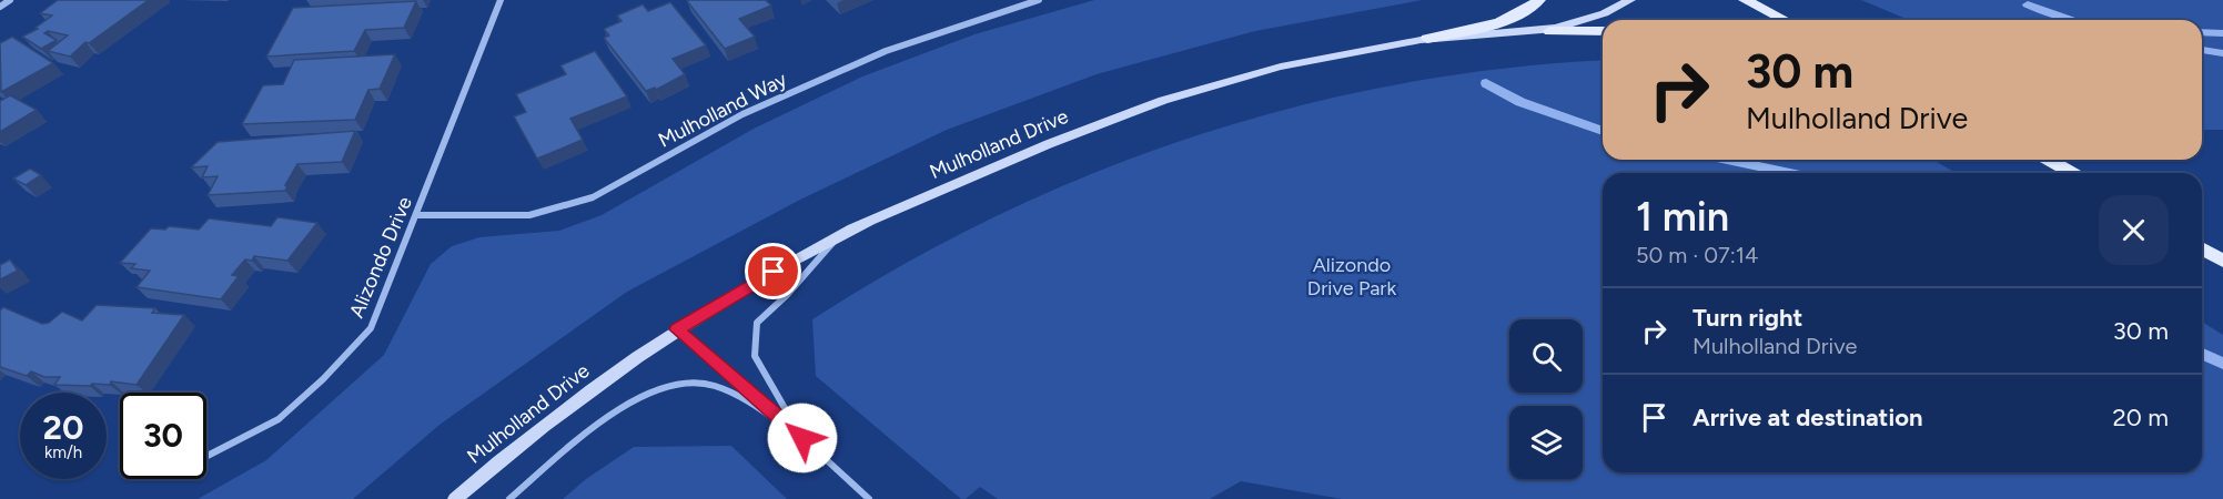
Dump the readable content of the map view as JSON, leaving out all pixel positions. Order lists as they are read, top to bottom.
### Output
{
  "streets": {
    "main road": ["Mulholland Drive"],
    "street": ["Mulholland Way", "Alizondo Drive"]
  },
  "crossings": [
    ["Mulholland Way", "Alizondo Drive"]
  ],
  "parks": ["Alizondo Drive Park"],
  "page": {
    "turn": ["30 m", "Mulholland Drive"],
    "heading": ["1 min", "50 m · 07:14"],
    "list": [
      {
        "name": "Turn right",
        "note": "Mulholland Drive",
        "value": "30 m"
      },
      {
        "name": "Arrive at destination",
        "value": "20 m"
      }
    ],
    "speed": "20 km/h",
    "limit": "30"
  }
}
